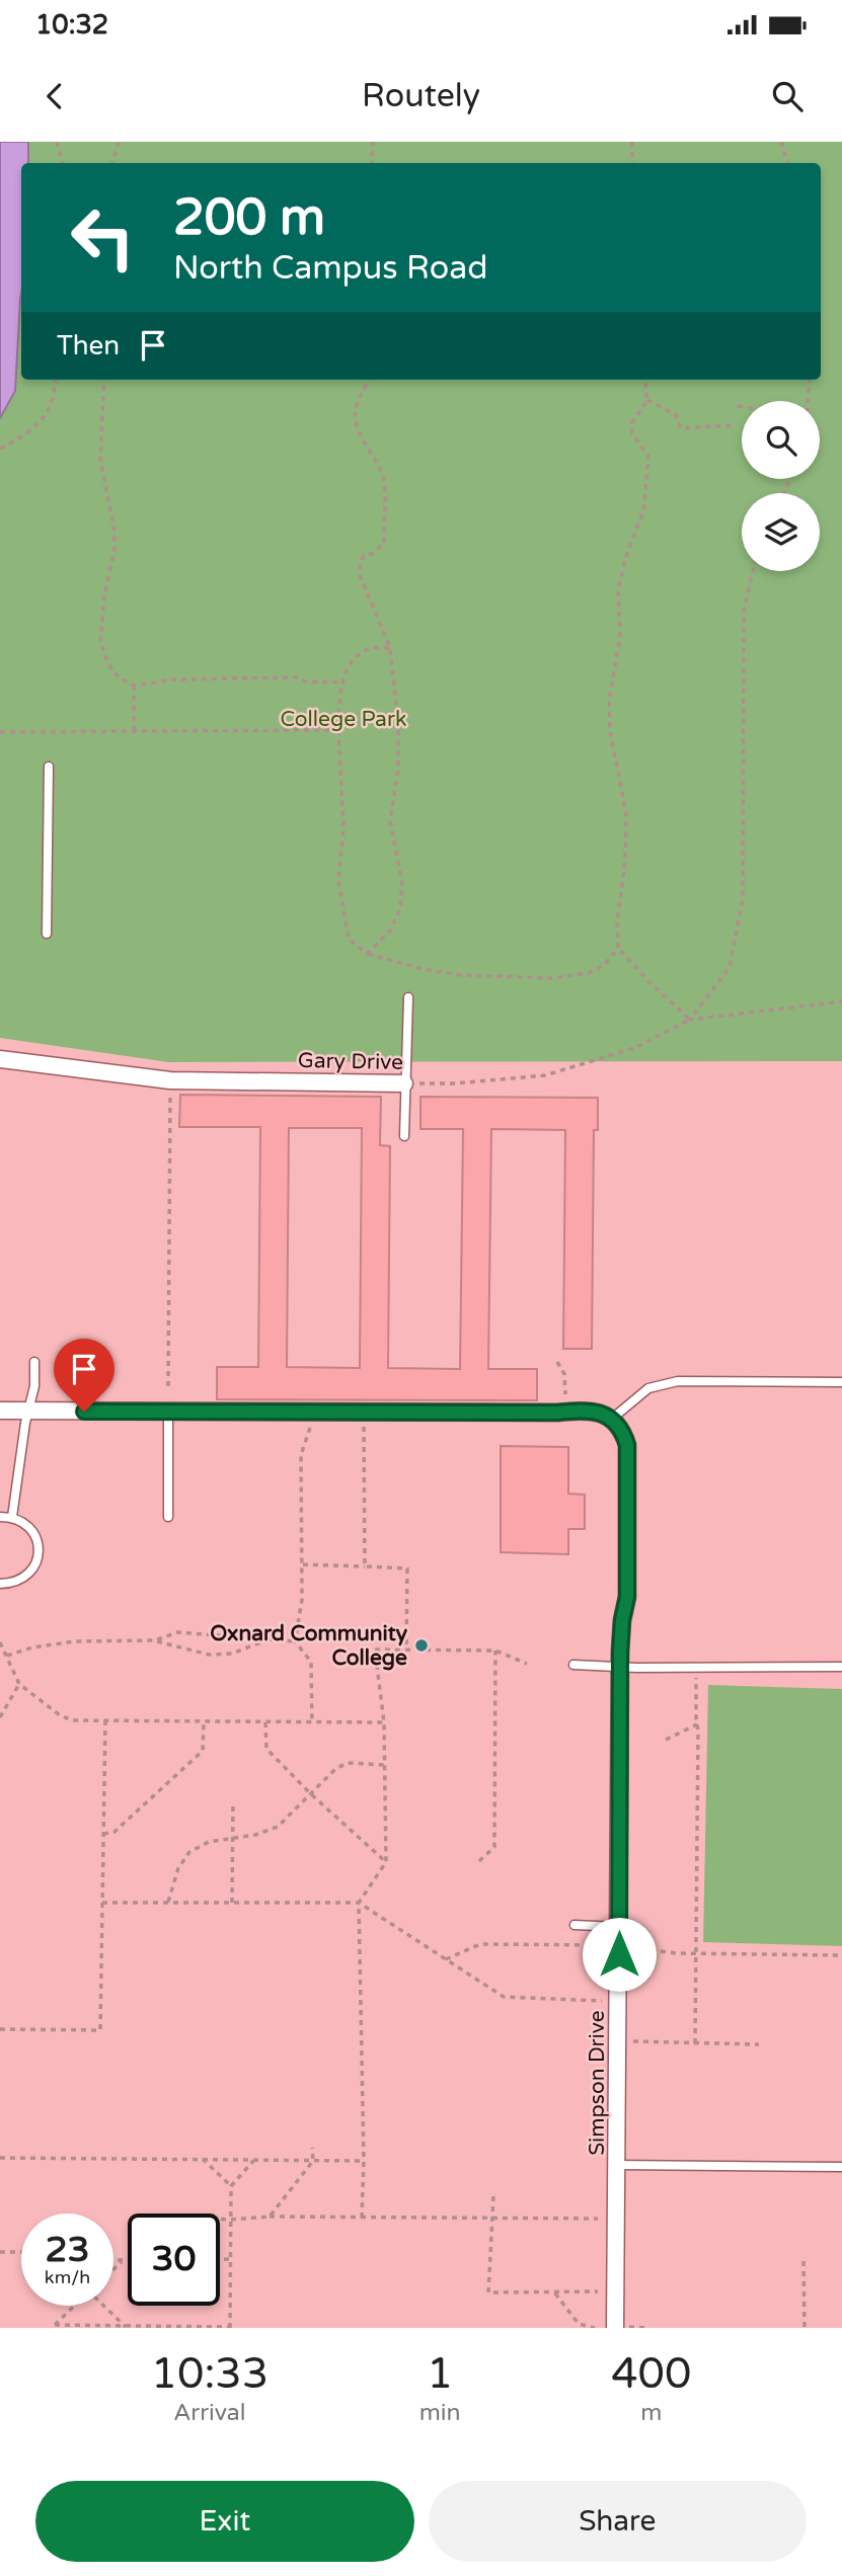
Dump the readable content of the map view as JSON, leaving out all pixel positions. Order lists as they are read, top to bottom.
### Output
{
  "streets": {
    "street": ["Gary Drive", "Simpson Drive"]
  },
  "parks": ["College Park"],
  "places": ["Oxnard Community College"],
  "page": {
    "status": "10:32",
    "header": "Routely",
    "turn": ["200 m", "North Campus Road"],
    "then": "Then",
    "speed": "23 km/h",
    "limit": "30",
    "eta": [
      "10:33",
      "Arrival",
      "1",
      "min",
      "400",
      "m"
    ],
    "buttons": ["Exit", "Share"]
  }
}
